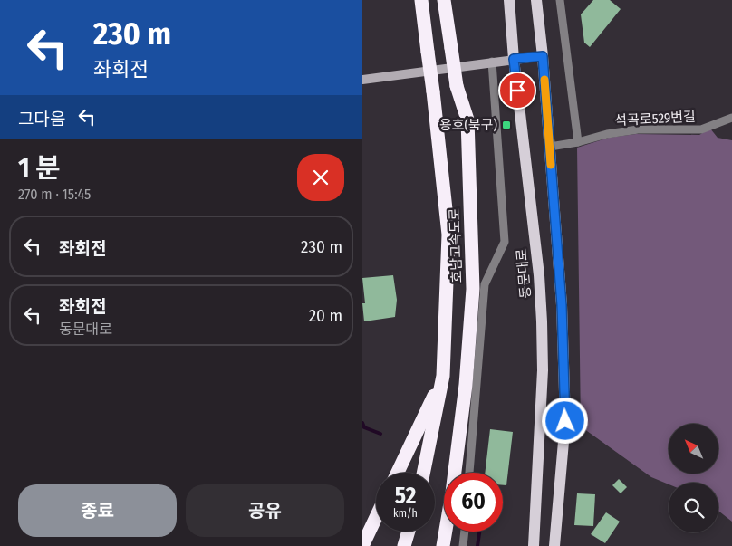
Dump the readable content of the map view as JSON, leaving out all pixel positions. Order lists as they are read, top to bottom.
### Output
{
  "streets": {
    "highway": ["호남고속도로"],
    "main road": ["동문대로"],
    "street": ["석곡로529번길"]
  },
  "places": {
    "transit": ["용호(북구)"]
  },
  "north": "top left",
  "page": {
    "turn": ["230 m", "좌회전"],
    "then": "그다음",
    "heading": ["1 분", "270 m · 15:45"],
    "list": [
      {
        "name": "좌회전",
        "value": "230 m"
      },
      {
        "name": "좌회전",
        "note": "동문대로",
        "value": "20 m"
      }
    ],
    "speed": "52 km/h",
    "limit": "60",
    "buttons": ["종료", "공유"]
  }
}
